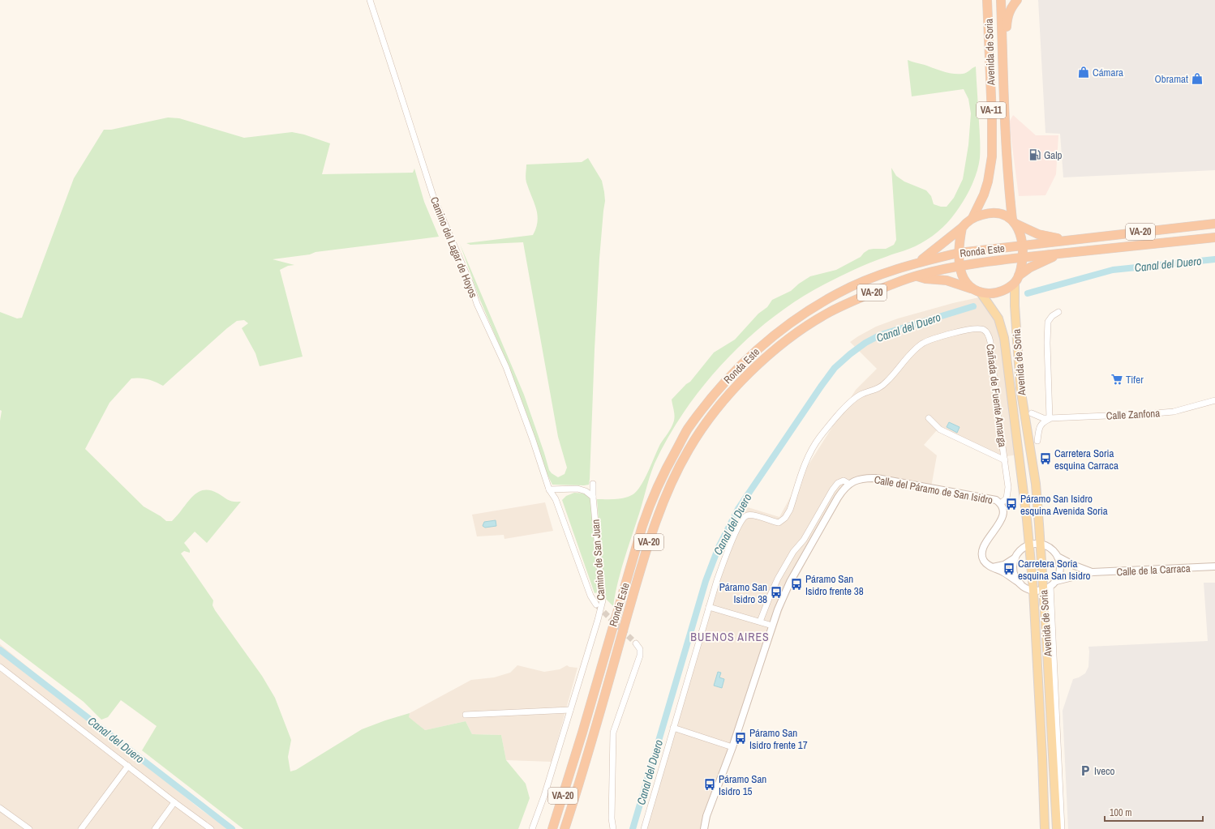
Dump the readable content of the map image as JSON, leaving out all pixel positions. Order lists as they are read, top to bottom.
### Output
{
  "streets": {
    "highway": [
      "Avenida de Soria",
      "VA-11",
      "VA-20",
      "Ronda Este"
    ],
    "street": [
      "Camino del Lagar de Hoyos",
      "Cañada de Fuente Amarga",
      "Calle Zanfona",
      "Calle del Páramo de San Isidro",
      "Camino de San Juan",
      "Calle de la Carraca"
    ]
  },
  "crossings": [
    ["Avenida de Soria", "VA-11"],
    ["Avenida de Soria", "Calle del Páramo de San Isidro"],
    ["Avenida de Soria", "Calle de la Carraca"],
    ["VA-11", "Ronda Este"],
    ["Cañada de Fuente Amarga", "Calle del Páramo de San Isidro"]
  ],
  "districts": ["BUENOS AIRES"],
  "water": ["Canal del Duero"],
  "places": {
    "shop": ["Cámara", "Obramat"],
    "fuel station": ["Galp"],
    "supermarket": ["Tifer"],
    "bus stop": [
      "Carretera Soria esquina Carraca",
      "Páramo San Isidro esquina Avenida Soria",
      "Carretera Soria esquina San Isidro",
      "Páramo San Isidro frente 38",
      "Páramo San Isidro 38",
      "Páramo San Isidro frente 17",
      "Páramo San Isidro 15"
    ],
    "parking": ["Iveco"]
  },
  "scale_bar": "100 m"
}
